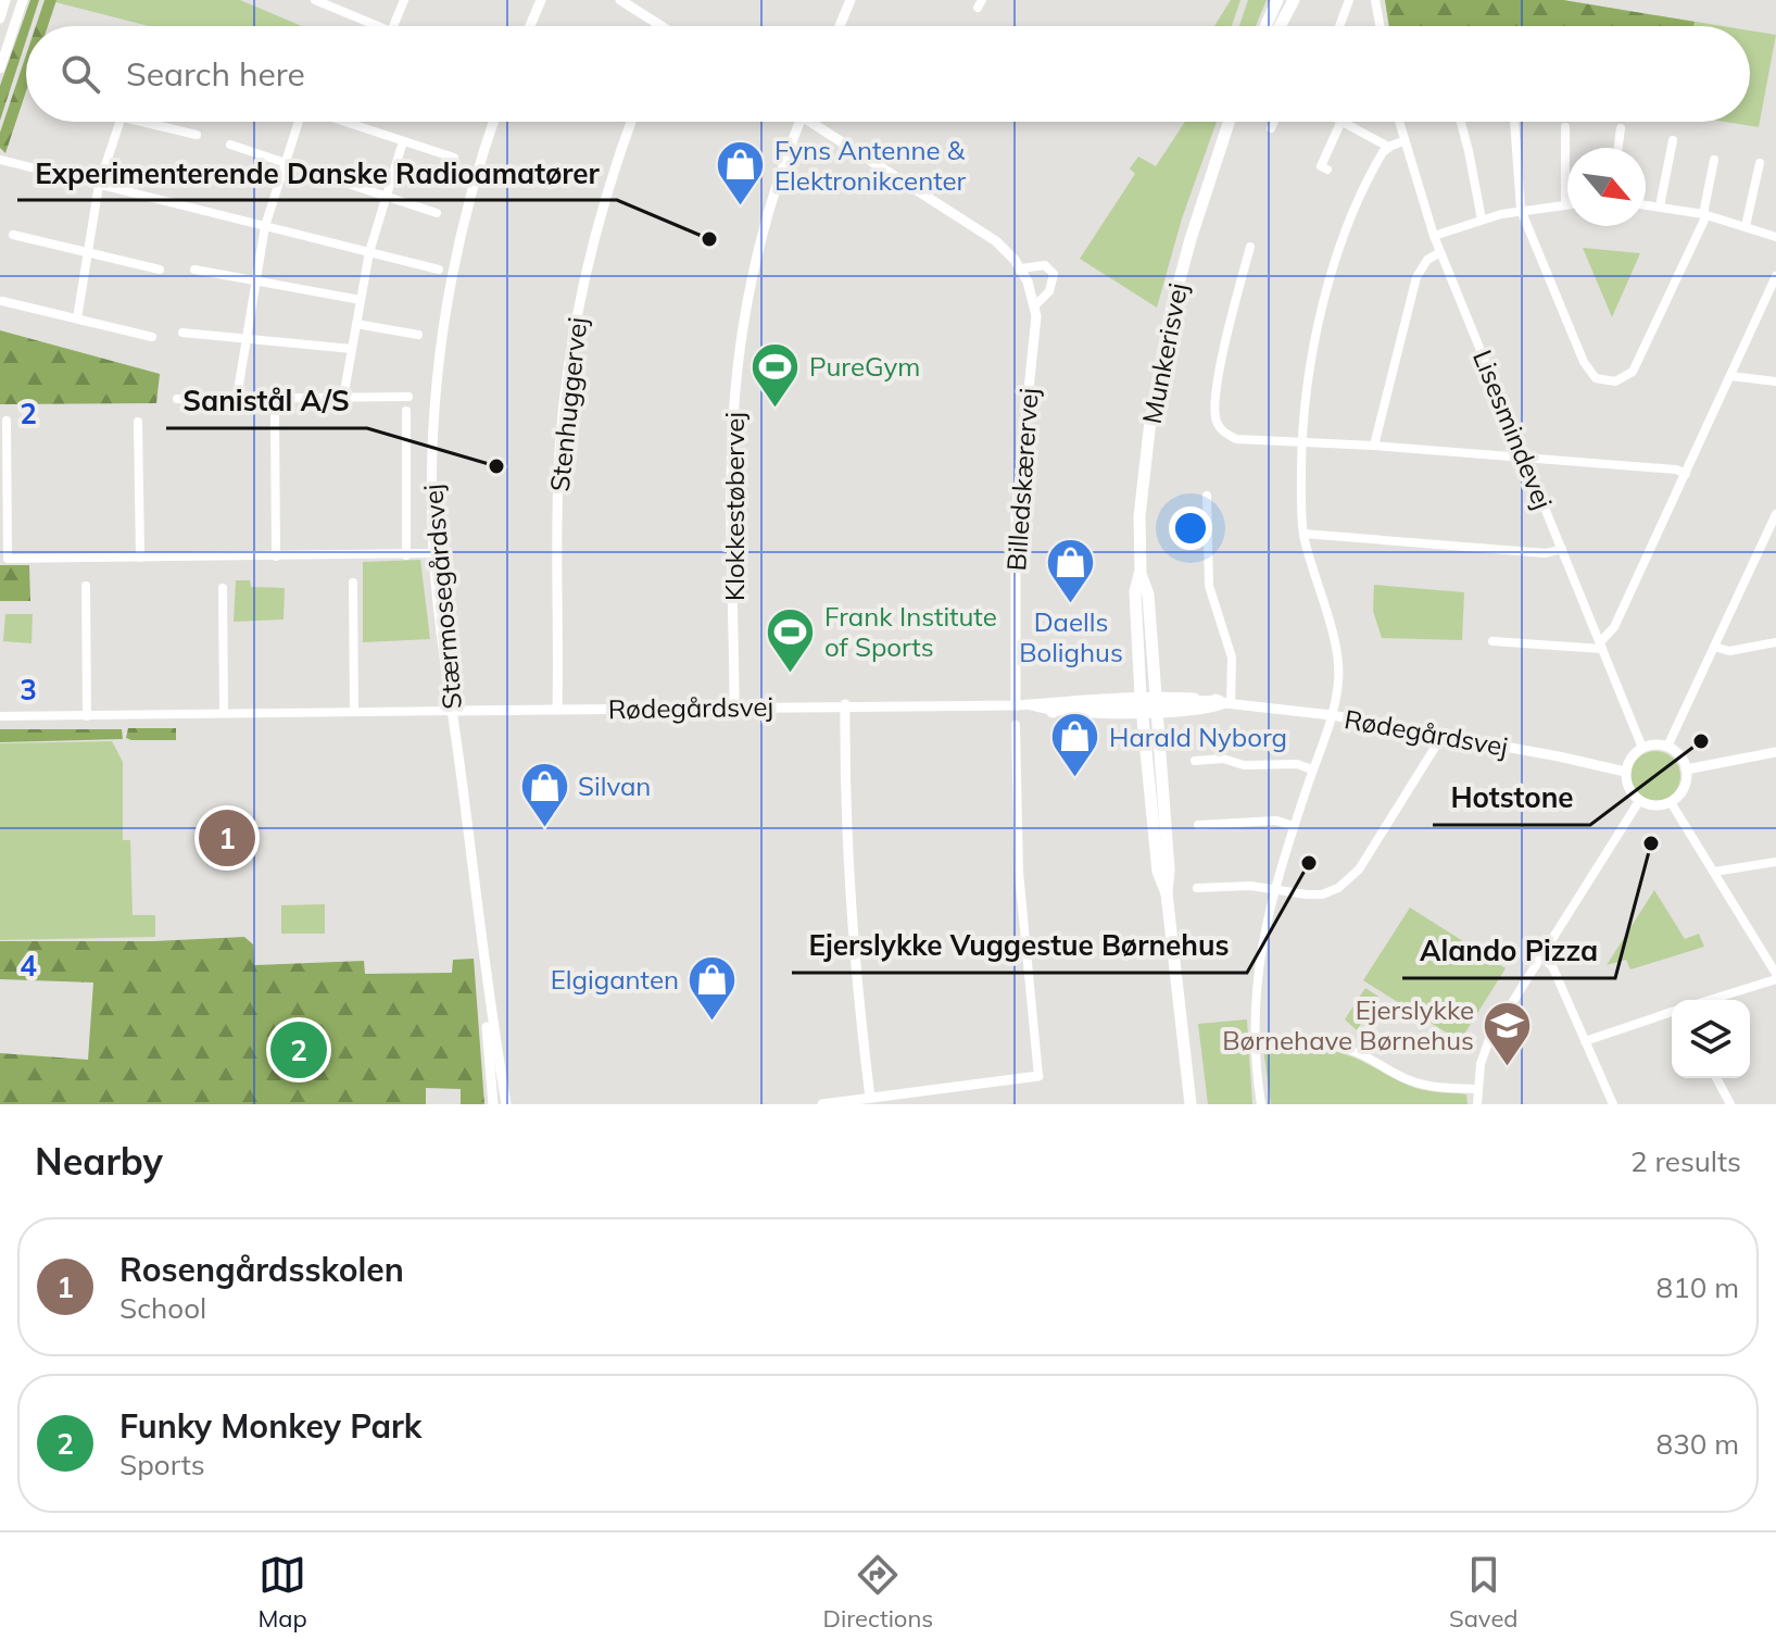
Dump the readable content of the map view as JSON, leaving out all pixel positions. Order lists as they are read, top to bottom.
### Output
{
  "streets": {
    "main road": ["Munkerisvej"],
    "street": [
      "Stenhuggervej",
      "Lisesmindevej",
      "Billedskærervej",
      "Klokkestøbervej",
      "Stærmosegårdsvej",
      "Rødegårdsvej"
    ]
  },
  "crossings": [
    ["Munkerisvej", "Rødegårdsvej"],
    ["Stenhuggervej", "Rødegårdsvej"],
    ["Lisesmindevej", "Rødegårdsvej"],
    ["Billedskærervej", "Rødegårdsvej"],
    ["Klokkestøbervej", "Rødegårdsvej"],
    ["Stærmosegårdsvej", "Rødegårdsvej"]
  ],
  "places": {
    "shop": [
      "Fyns Antenne & Elektronikcenter",
      "Daells Bolighus",
      "Harald Nyborg",
      "Silvan",
      "Elgiganten"
    ],
    "other": [
      "Experimenterende Danske Radioamatører",
      "Sanistål A/S",
      "Hotstone",
      "Alando Pizza",
      "Ejerslykke Vuggestue Børnehus"
    ],
    "sports": ["PureGym", "Frank Institute of Sports"],
    "school or university": ["Ejerslykke Børnehave Børnehus"]
  },
  "north": "bottom right",
  "page": {
    "search": "Search here",
    "pins": ["1", "2"],
    "heading": ["Nearby", "2 results"],
    "list": [
      {
        "mark": "1",
        "name": "Rosengårdsskolen",
        "note": "School",
        "value": "810 m"
      },
      {
        "mark": "2",
        "name": "Funky Monkey Park",
        "note": "Sports",
        "value": "830 m"
      }
    ],
    "nav": ["Map", "Directions", "Saved"]
  },
  "grid": {
    "rows": ["2", "3", "4"]
  }
}
